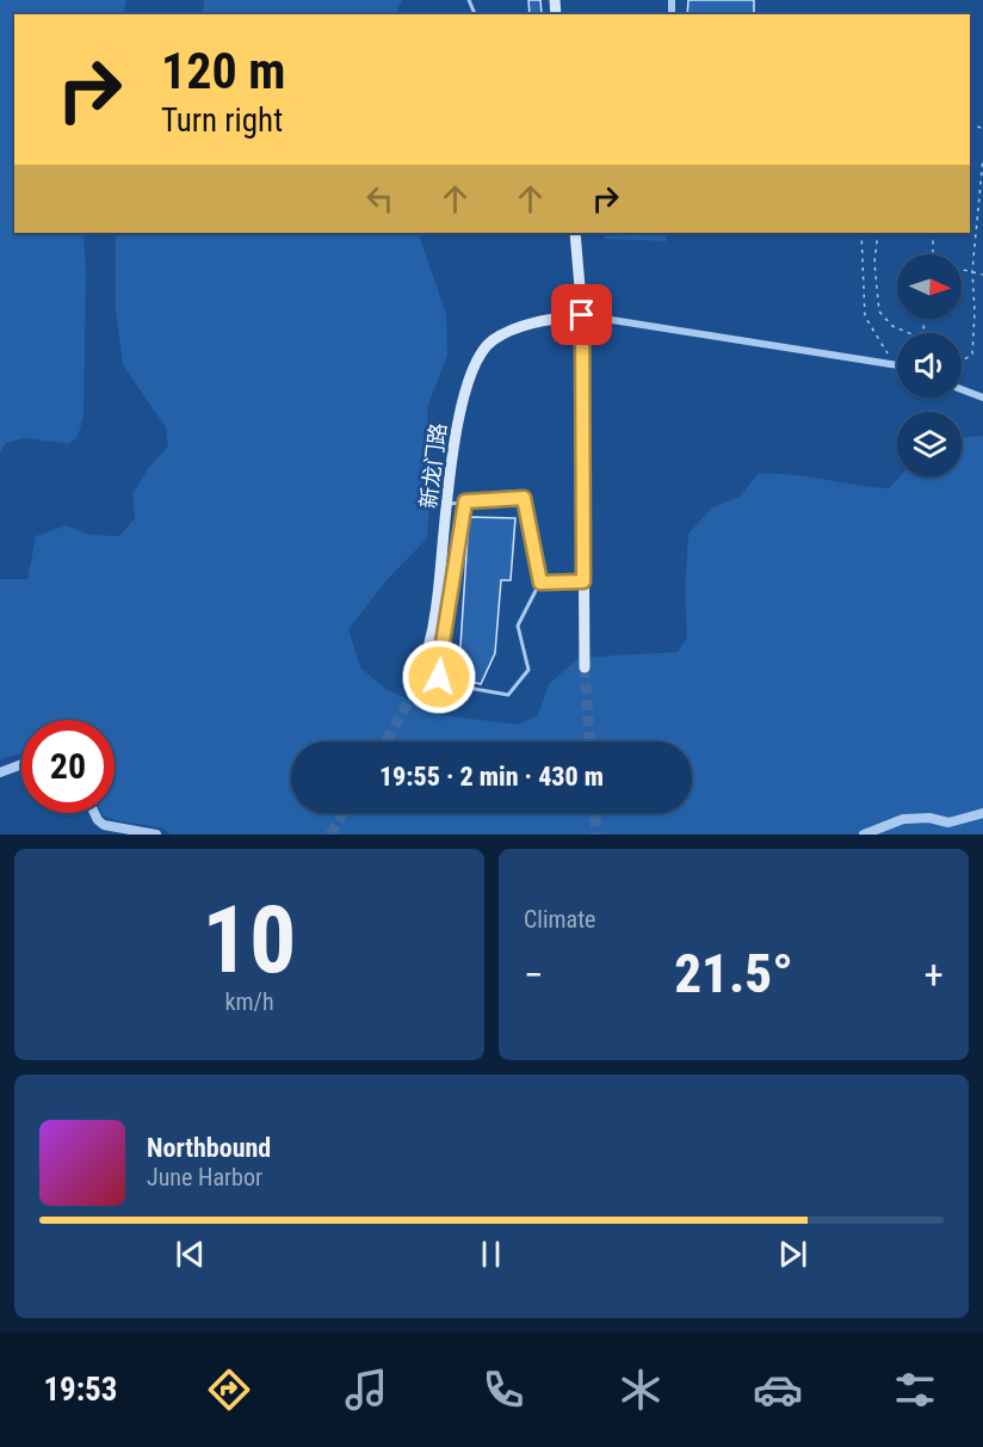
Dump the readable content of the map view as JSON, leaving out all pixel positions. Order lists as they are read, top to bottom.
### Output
{
  "streets": {
    "main road": ["新龙门路"]
  },
  "north": "right",
  "page": {
    "turn": ["120 m", "Turn right"],
    "limit": "20",
    "trip": "19:55 · 2 min · 430 m",
    "tile": [
      ["10", "km/h"],
      "Climate"
    ],
    "heat": ["−", "21.5°", "+"],
    "song": ["Northbound", "June Harbor"],
    "tabs": "19:53"
  }
}
